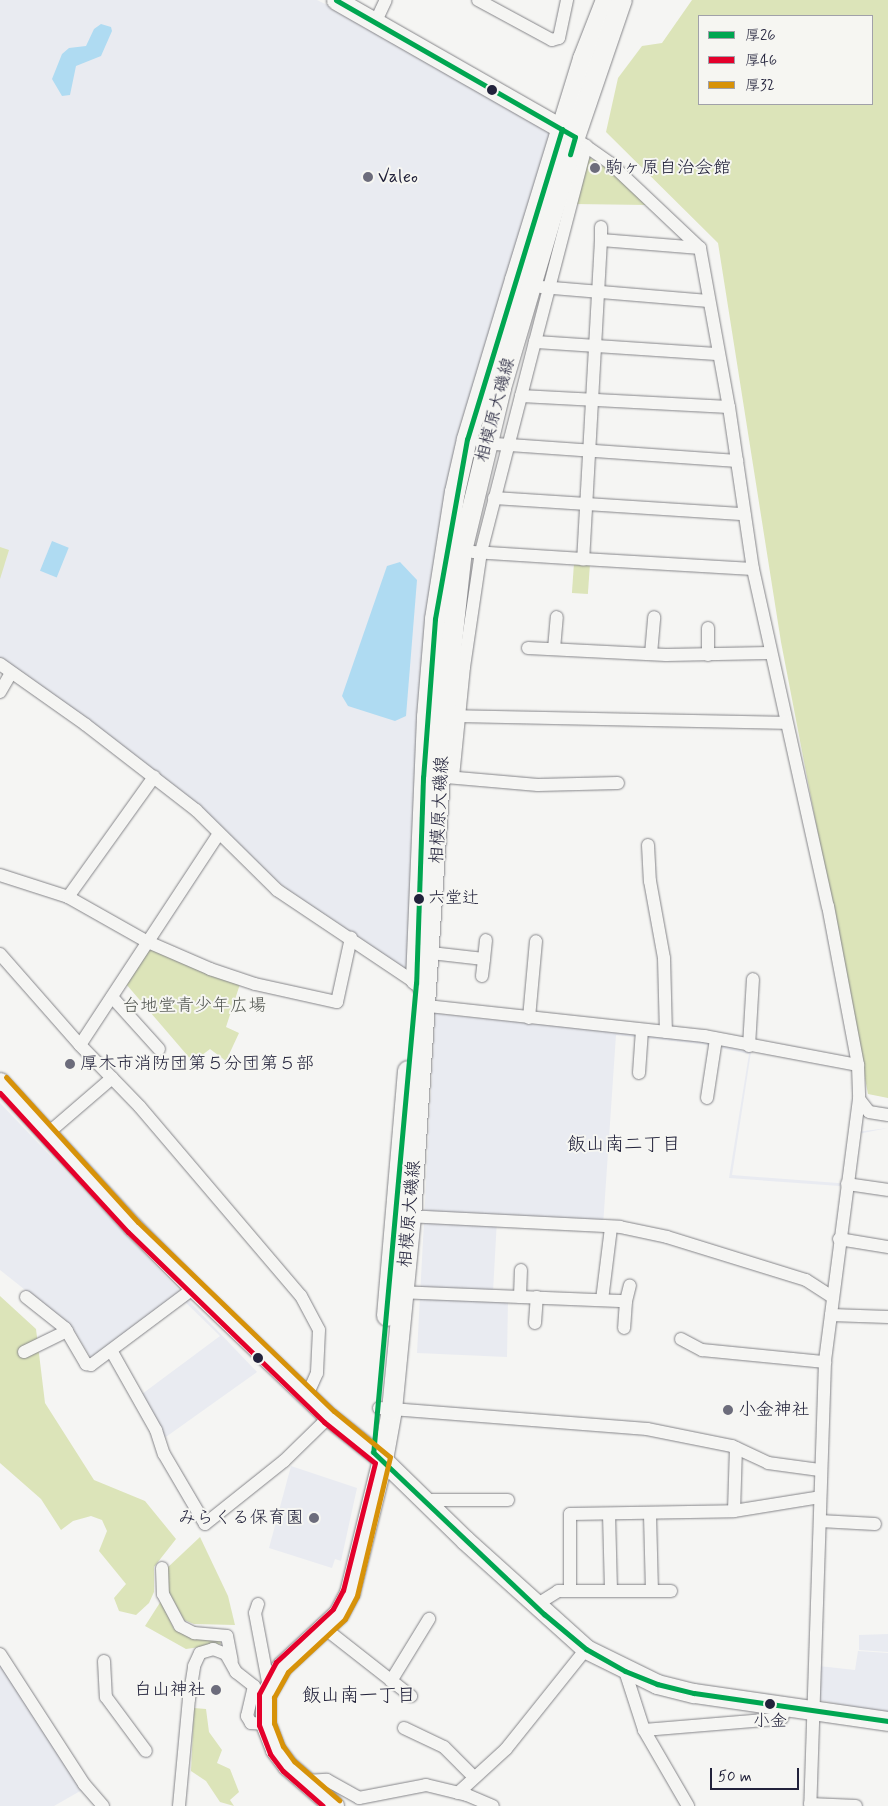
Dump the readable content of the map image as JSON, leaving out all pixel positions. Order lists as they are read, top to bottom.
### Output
{
  "streets": {
    "main road": ["相模原大磯線"]
  },
  "districts": ["飯山南二丁目", "飯山南一丁目"],
  "parks": ["台地堂青少年広場"],
  "places": [
    "駒ヶ原自治会館",
    "Valeo",
    "六堂辻",
    "厚木市消防団第５分団第５部",
    "小金神社",
    "みらくる保育園",
    "白山神社",
    "小金"
  ],
  "lines": ["transit line 厚26", "transit line 厚32", "transit line 厚46"],
  "legend": ["厚26", "厚46", "厚32"],
  "scale_bar": "50 m"
}
